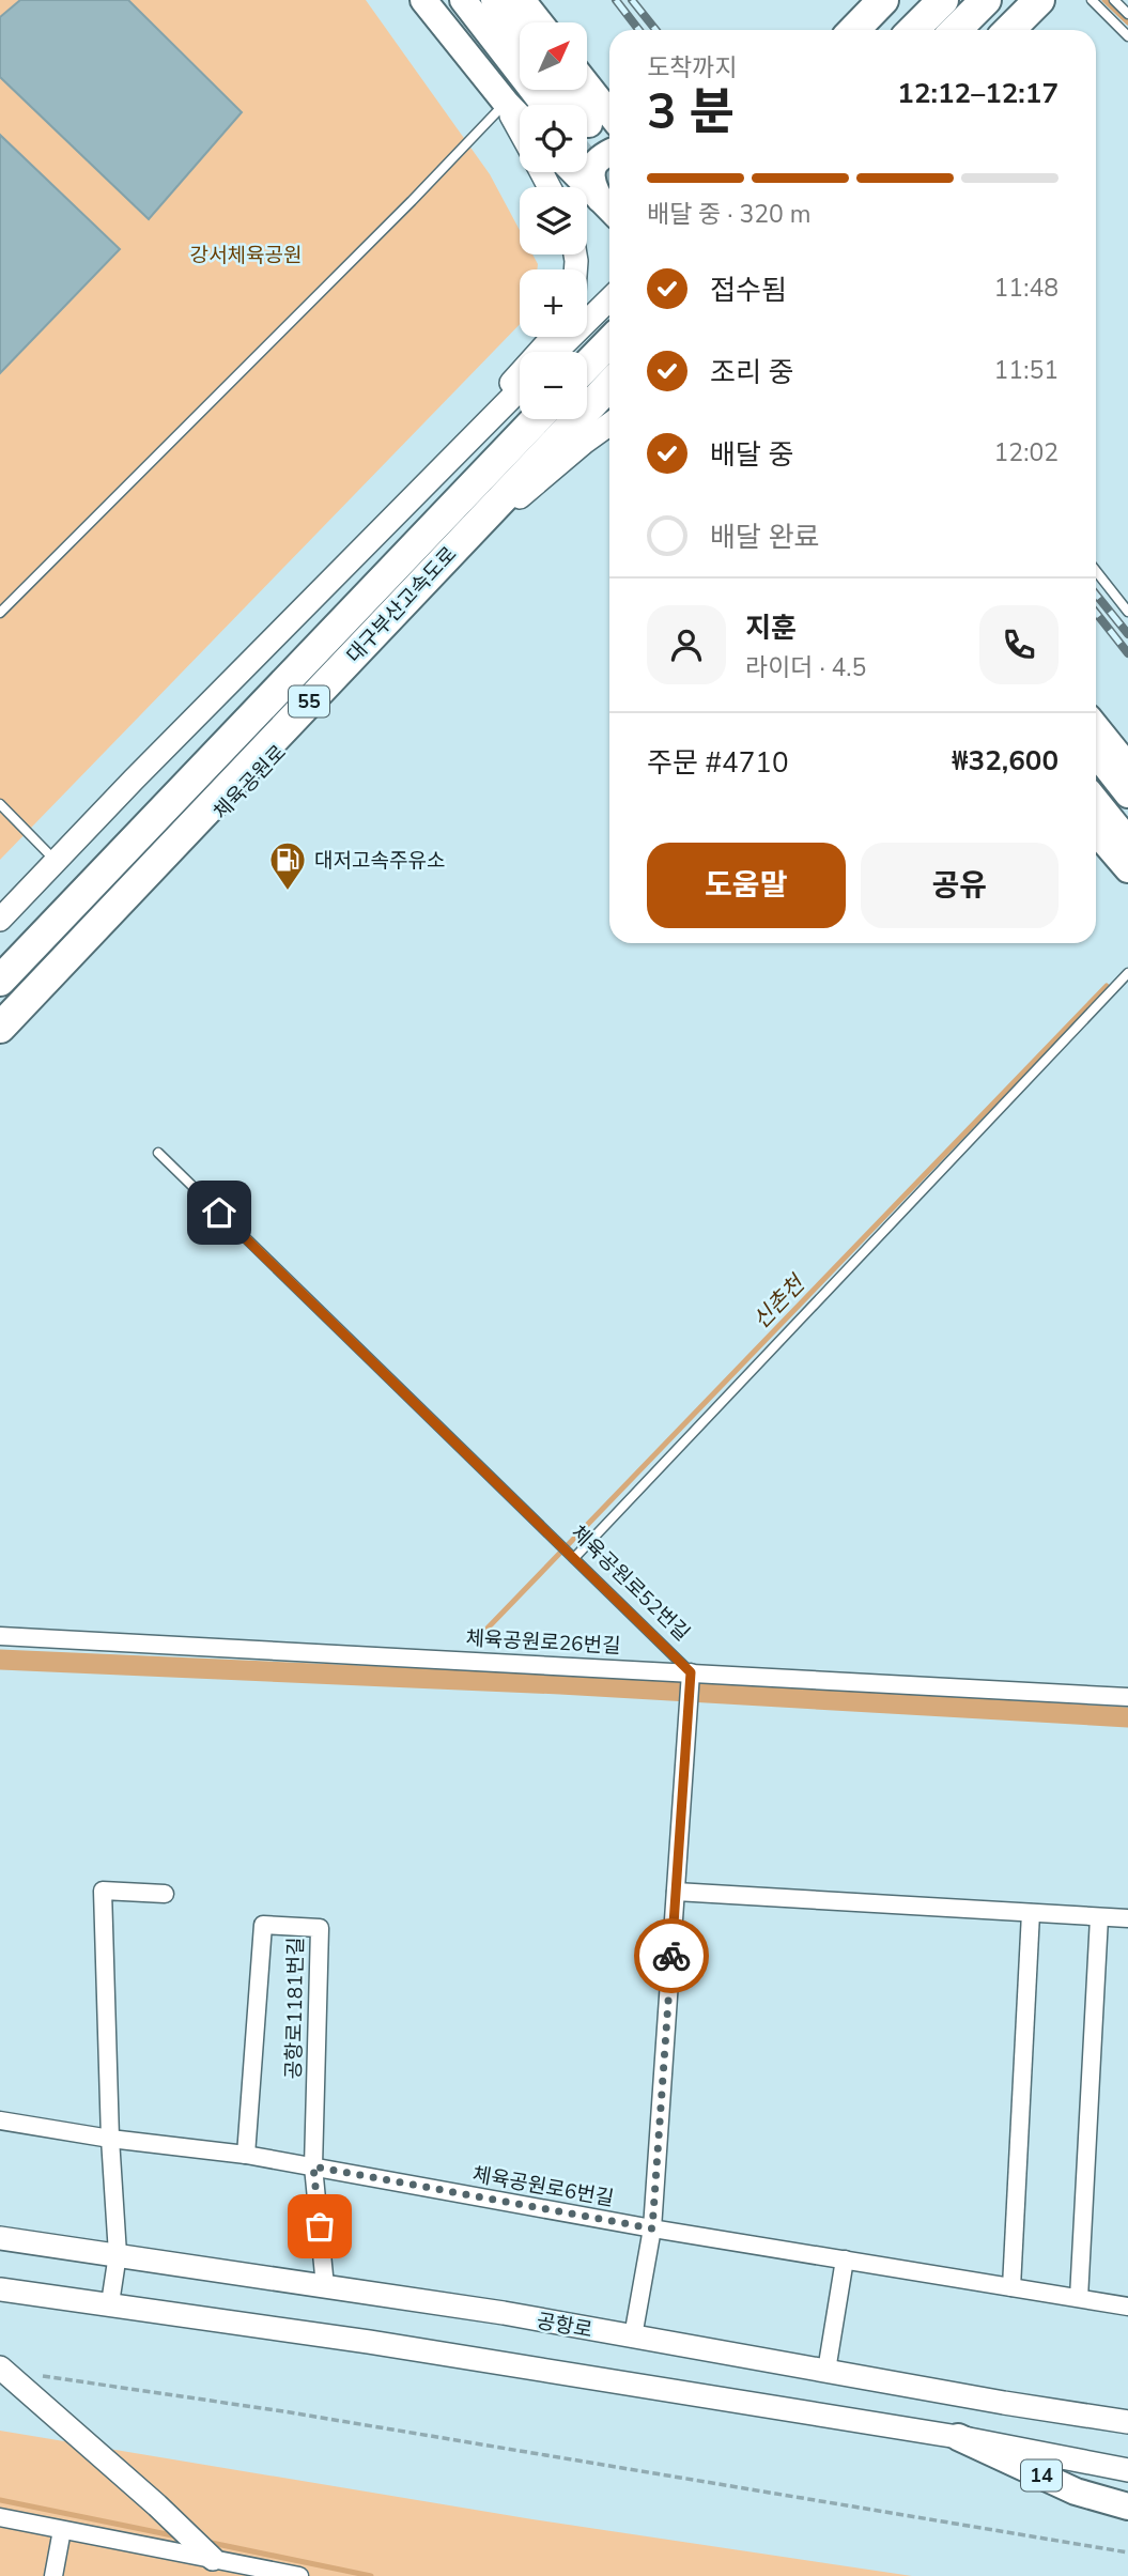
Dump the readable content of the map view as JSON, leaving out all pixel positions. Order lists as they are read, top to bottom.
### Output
{
  "streets": {
    "highway": ["대구부산고속도로", "55"],
    "main road": ["체육공원로", "공항로", "14"],
    "street": [
      "체육공원로52번길",
      "체육공원로26번길",
      "공항로1181번길",
      "체육공원로6번길"
    ]
  },
  "crossings": [
    ["체육공원로52번길", "체육공원로26번길"],
    ["체육공원로52번길", "체육공원로6번길"],
    ["체육공원로52번길", "공항로"],
    ["공항로1181번길", "체육공원로6번길"],
    ["공항로1181번길", "공항로"]
  ],
  "water": ["신촌천"],
  "parks": ["강서체육공원"],
  "places": {
    "fuel station": ["대저고속주유소"]
  },
  "north": "top right",
  "page": {
    "map_buttons": ["+", "−"],
    "heading": ["3 분", "도착까지", "12:12–12:17"],
    "panel": [
      "지훈",
      "라이더 · 4.5",
      "주문 #4710",
      "₩32,600"
    ],
    "bar": "배달 중 · 320 m",
    "list": [
      ["접수됨", "11:48"],
      ["조리 중", "11:51"],
      ["배달 중", "12:02"],
      "배달 완료"
    ],
    "buttons": ["도움말", "공유"]
  }
}
